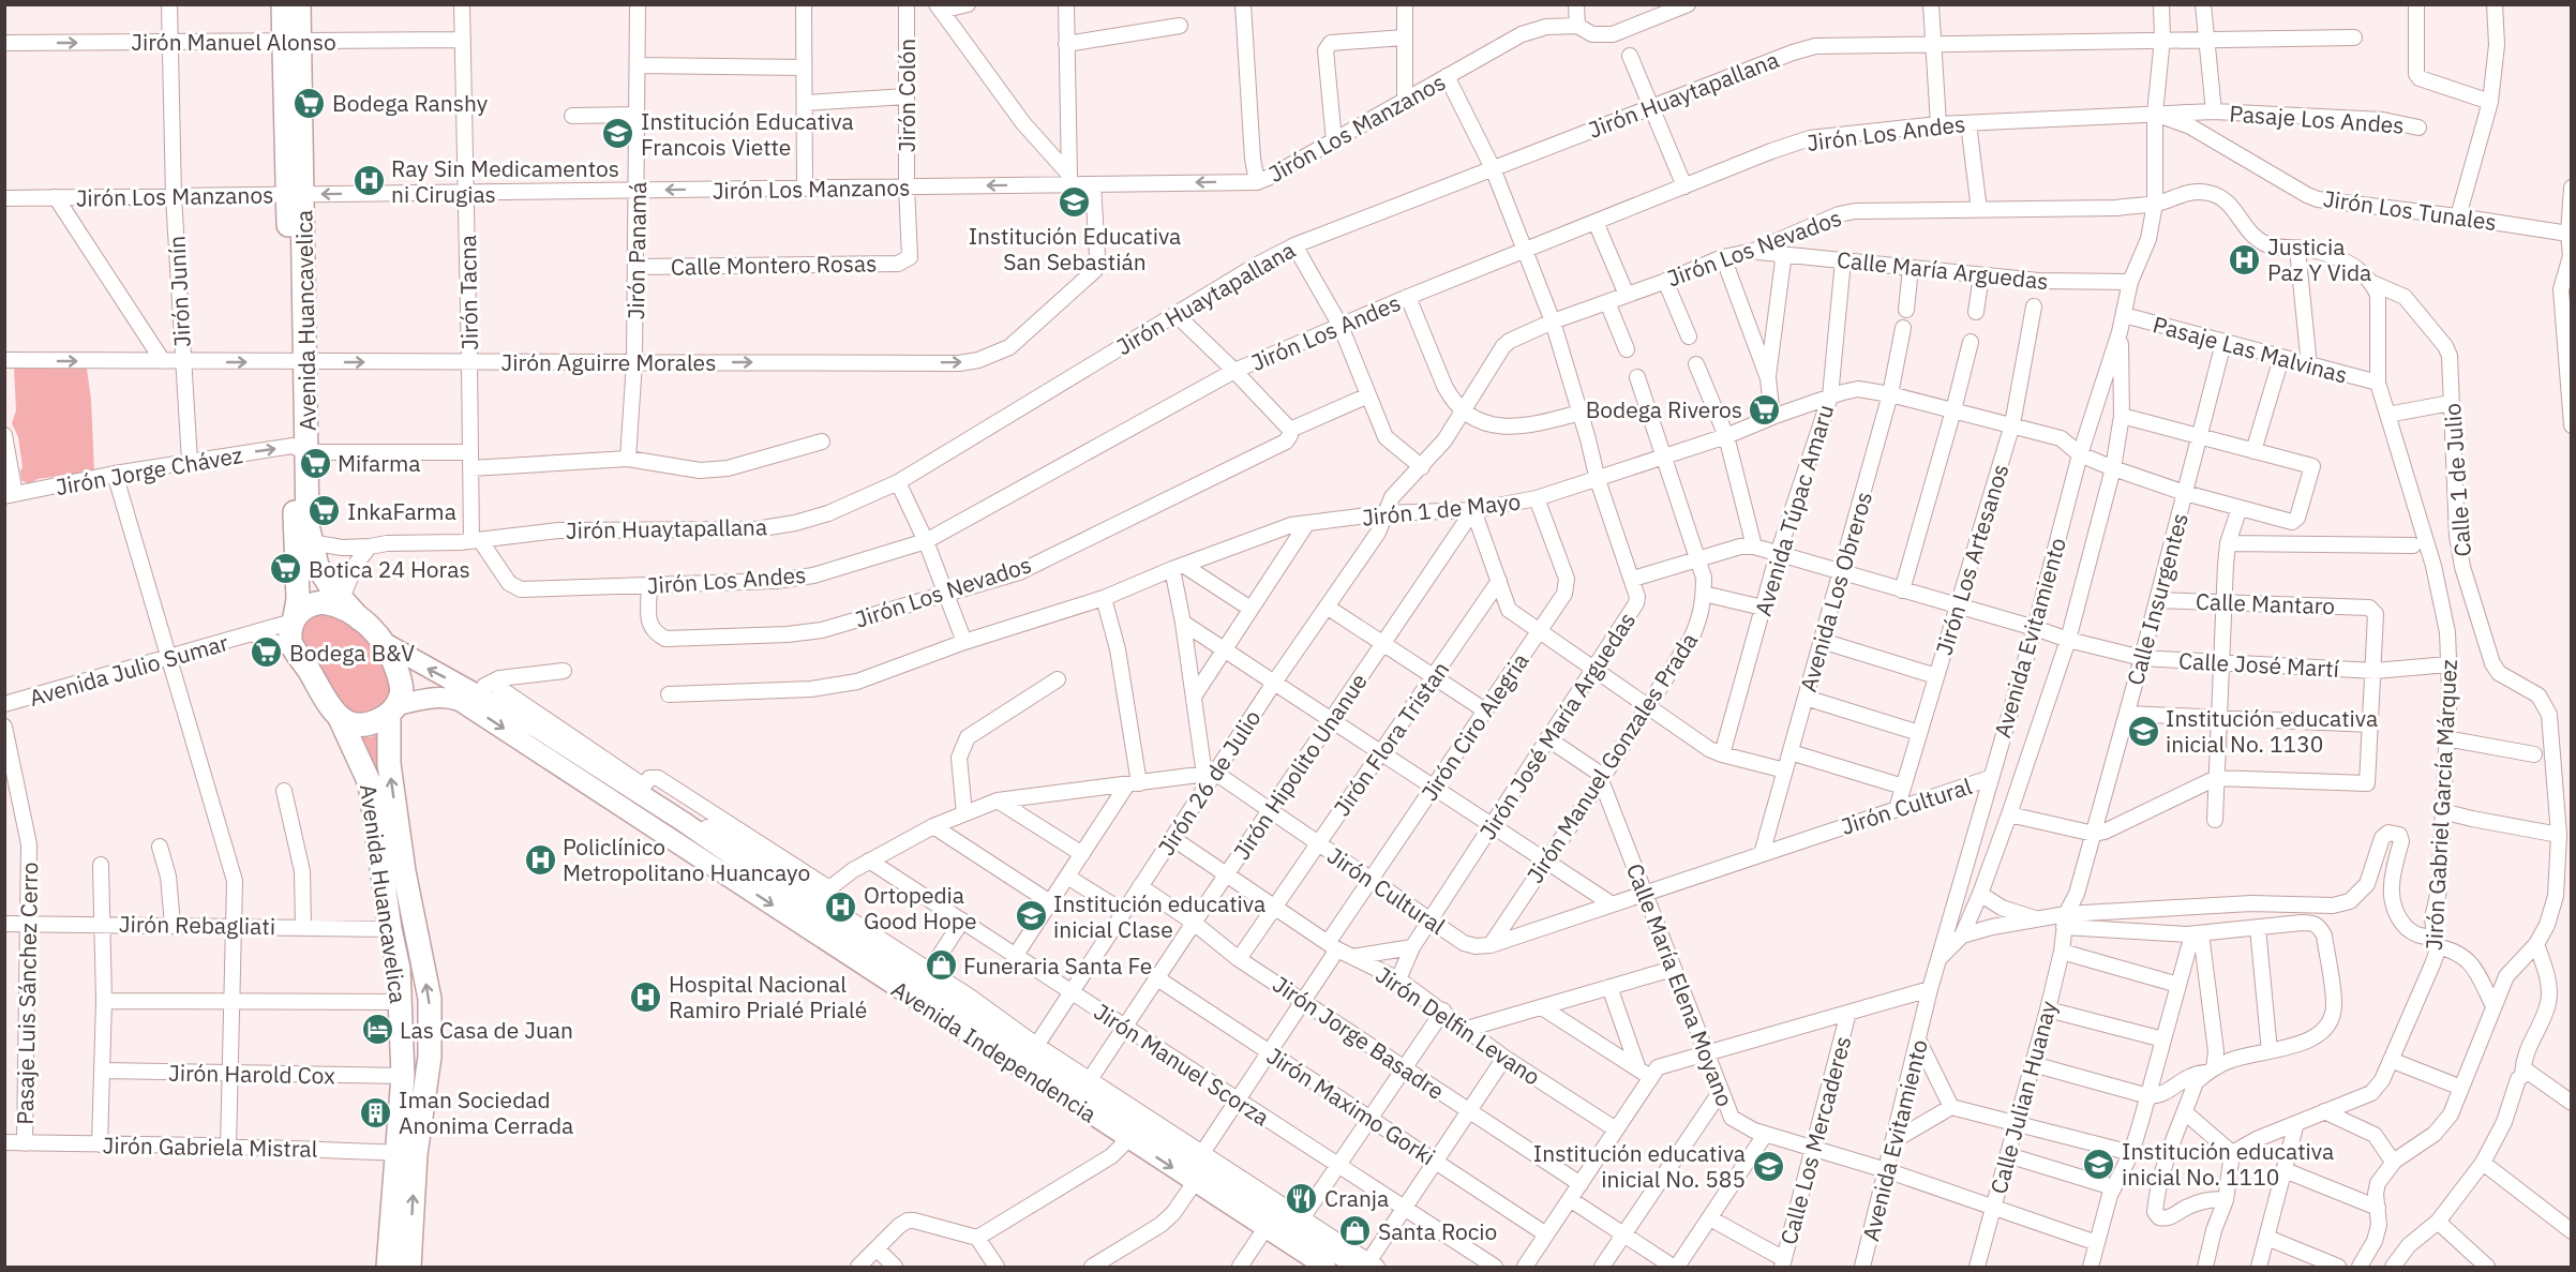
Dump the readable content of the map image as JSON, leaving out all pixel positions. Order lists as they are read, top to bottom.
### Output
{
  "streets": {
    "highway": ["Avenida Huancavelica"],
    "main road": ["Avenida Independencia"],
    "street": [
      "Jirón Manuel Alonso",
      "Jirón Huaytapallana",
      "Jirón Colón",
      "Pasaje Los Andes",
      "Jirón Los Manzanos",
      "Jirón Los Andes",
      "Jirón Los Tunales",
      "Jirón Los Nevados",
      "Jirón Panamá",
      "Calle Montero Rosas",
      "Calle María Arguedas",
      "Jirón Junín",
      "Jirón Tacna",
      "Pasaje Las Malvinas",
      "Jirón Aguirre Morales",
      "Jirón Jorge Chávez",
      "Calle 1 de Julio",
      "Jirón 1 de Mayo",
      "Avenida Túpac Amaru",
      "Jirón Los Artesanos",
      "Avenida Los Obreros",
      "Calle Insurgentes",
      "Calle Mantaro",
      "Avenida Evitamiento",
      "Calle José Martí",
      "Avenida Julio Sumar",
      "Jirón José María Arguedas",
      "Jirón Ciro Alegria",
      "Jirón Flora Tristan",
      "Jirón Manuel Gonzales Prada",
      "Jirón Hipolito Unanue",
      "Jirón 26 de Julio",
      "Jirón Gabriel García Márquez",
      "Jirón Cultural",
      "Jirón Rebagliati",
      "Calle María Elena Moyano",
      "Pasaje Luis Sánchez Cerro",
      "Jirón Delfin Levano",
      "Jirón Jorge Basadre",
      "Jirón Manuel Scorza",
      "Jirón Harold Cox",
      "Calle Julian Huanay",
      "Jirón Maximo Gorki",
      "Calle Los Mercaderes",
      "Jirón Gabriela Mistral"
    ]
  },
  "crossings": [
    ["Jirón Manuel Alonso", "Jirón Junín"],
    ["Jirón Manuel Alonso", "Jirón Tacna"],
    ["Jirón Manuel Alonso", "Avenida Huancavelica"],
    ["Jirón Huaytapallana", "Jirón Los Andes"],
    ["Jirón Huaytapallana", "Jirón Tacna"],
    ["Jirón Huaytapallana", "Avenida Huancavelica"],
    ["Jirón Huaytapallana", "Avenida Evitamiento"],
    ["Jirón Huaytapallana", "Jirón José María Arguedas"],
    ["Jirón Colón", "Jirón Los Manzanos"],
    ["Jirón Colón", "Calle Montero Rosas"],
    ["Pasaje Los Andes", "Jirón Los Andes"],
    ["Jirón Los Manzanos", "Jirón Panamá"],
    ["Jirón Los Manzanos", "Jirón Junín"],
    ["Jirón Los Manzanos", "Jirón Tacna"],
    ["Jirón Los Manzanos", "Avenida Huancavelica"],
    ["Jirón Los Manzanos", "Jirón Aguirre Morales"],
    ["Jirón Los Manzanos", "Jirón José María Arguedas"],
    ["Jirón Los Andes", "Jirón Los Tunales"],
    ["Jirón Los Andes", "Jirón Los Nevados"],
    ["Jirón Los Andes", "Jirón Tacna"],
    ["Jirón Los Andes", "Avenida Evitamiento"],
    ["Jirón Los Andes", "Jirón José María Arguedas"],
    ["Jirón Los Tunales", "Avenida Evitamiento"],
    ["Jirón Los Nevados", "Calle María Arguedas"],
    ["Jirón Los Nevados", "Calle 1 de Julio"],
    ["Jirón Los Nevados", "Avenida Evitamiento"],
    ["Jirón Los Nevados", "Jirón José María Arguedas"],
    ["Jirón Los Nevados", "Jirón 26 de Julio"],
    ["Jirón Panamá", "Calle Montero Rosas"],
    ["Jirón Panamá", "Jirón Aguirre Morales"],
    ["Calle María Arguedas", "Avenida Túpac Amaru"],
    ["Calle María Arguedas", "Avenida Evitamiento"],
    ["Jirón Junín", "Jirón Aguirre Morales"],
    ["Jirón Junín", "Jirón Jorge Chávez"],
    ["Jirón Tacna", "Jirón Aguirre Morales"],
    ["Jirón Tacna", "Jirón Jorge Chávez"],
    ["Avenida Huancavelica", "Jirón Aguirre Morales"],
    ["Avenida Huancavelica", "Jirón Jorge Chávez"],
    ["Avenida Huancavelica", "Avenida Julio Sumar"],
    ["Avenida Huancavelica", "Jirón Rebagliati"],
    ["Avenida Huancavelica", "Avenida Independencia"],
    ["Avenida Huancavelica", "Jirón Harold Cox"],
    ["Avenida Huancavelica", "Jirón Gabriela Mistral"],
    ["Pasaje Las Malvinas", "Calle Insurgentes"],
    ["Pasaje Las Malvinas", "Avenida Evitamiento"],
    ["Pasaje Las Malvinas", "Jirón Gabriel García Márquez"],
    ["Calle 1 de Julio", "Jirón Gabriel García Márquez"],
    ["Jirón 1 de Mayo", "Avenida Túpac Amaru"],
    ["Jirón 1 de Mayo", "Jirón Los Artesanos"],
    ["Jirón 1 de Mayo", "Avenida Los Obreros"],
    ["Jirón 1 de Mayo", "Calle Insurgentes"],
    ["Jirón 1 de Mayo", "Avenida Evitamiento"],
    ["Jirón 1 de Mayo", "Jirón José María Arguedas"],
    ["Jirón 1 de Mayo", "Jirón Ciro Alegria"],
    ["Jirón 1 de Mayo", "Jirón Manuel Gonzales Prada"],
    ["Jirón 1 de Mayo", "Jirón Hipolito Unanue"],
    ["Jirón 1 de Mayo", "Jirón 26 de Julio"],
    ["Avenida Túpac Amaru", "Calle José Martí"],
    ["Jirón Los Artesanos", "Calle José Martí"],
    ["Jirón Los Artesanos", "Jirón Cultural"],
    ["Avenida Los Obreros", "Calle José Martí"],
    ["Avenida Los Obreros", "Jirón Cultural"],
    ["Calle Insurgentes", "Calle Mantaro"],
    ["Calle Insurgentes", "Calle José Martí"],
    ["Calle Insurgentes", "Calle Julian Huanay"],
    ["Calle Mantaro", "Calle José Martí"],
    ["Avenida Evitamiento", "Calle José Martí"],
    ["Avenida Evitamiento", "Jirón Cultural"],
    ["Avenida Evitamiento", "Calle María Elena Moyano"],
    ["Calle José Martí", "Jirón Gabriel García Márquez"],
    ["Avenida Julio Sumar", "Avenida Independencia"],
    ["Jirón José María Arguedas", "Jirón Cultural"],
    ["Jirón José María Arguedas", "Jirón Delfin Levano"],
    ["Jirón Ciro Alegria", "Jirón Cultural"],
    ["Jirón Ciro Alegria", "Jirón Delfin Levano"],
    ["Jirón Ciro Alegria", "Jirón Jorge Basadre"],
    ["Jirón Ciro Alegria", "Avenida Independencia"],
    ["Jirón Ciro Alegria", "Jirón Manuel Scorza"],
    ["Jirón Ciro Alegria", "Jirón Maximo Gorki"],
    ["Jirón Flora Tristan", "Jirón Cultural"],
    ["Jirón Flora Tristan", "Jirón Delfin Levano"],
    ["Jirón Flora Tristan", "Jirón Jorge Basadre"],
    ["Jirón Manuel Gonzales Prada", "Jirón Cultural"],
    ["Jirón Manuel Gonzales Prada", "Calle María Elena Moyano"],
    ["Jirón Hipolito Unanue", "Jirón Cultural"],
    ["Jirón Hipolito Unanue", "Jirón Delfin Levano"],
    ["Jirón Hipolito Unanue", "Jirón Jorge Basadre"],
    ["Jirón Hipolito Unanue", "Avenida Independencia"],
    ["Jirón Hipolito Unanue", "Jirón Manuel Scorza"],
    ["Jirón Hipolito Unanue", "Jirón Maximo Gorki"],
    ["Jirón 26 de Julio", "Jirón Cultural"],
    ["Jirón 26 de Julio", "Jirón Delfin Levano"],
    ["Jirón 26 de Julio", "Jirón Jorge Basadre"],
    ["Jirón 26 de Julio", "Avenida Independencia"],
    ["Jirón 26 de Julio", "Jirón Manuel Scorza"],
    ["Jirón Cultural", "Calle María Elena Moyano"],
    ["Jirón Rebagliati", "Pasaje Luis Sánchez Cerro"],
    ["Calle María Elena Moyano", "Calle Julian Huanay"],
    ["Calle María Elena Moyano", "Calle Los Mercaderes"],
    ["Pasaje Luis Sánchez Cerro", "Jirón Gabriela Mistral"]
  ],
  "one_way": ["Jirón Manuel Alonso", "Jirón Los Manzanos", "Jirón Aguirre Morales"],
  "places": {
    "supermarket": [
      "Bodega Ranshy",
      "Bodega Riveros",
      "Mifarma",
      "InkaFarma",
      "Botica 24 Horas",
      "Bodega B&V"
    ],
    "school or university": [
      "Institución Educativa Francois Viette",
      "Institución Educativa San Sebastián",
      "Institución educativa inicial No. 1130",
      "Institución educativa inicial Clase",
      "Institución educativa inicial No. 1110",
      "Institución educativa inicial No. 585"
    ],
    "hospital": [
      "Ray Sin Medicamentos ni Cirugias",
      "Justicia Paz Y Vida",
      "Policlínico Metropolitano Huancayo",
      "Ortopedia Good Hope",
      "Hospital Nacional Ramiro Prialé Prialé"
    ],
    "shop": ["Funeraria Santa Fe", "Santa Rocio"],
    "hotel": ["Las Casa de Juan"],
    "building": ["Iman Sociedad Anonima Cerrada"],
    "restaurant": ["Cranja"]
  }
}
